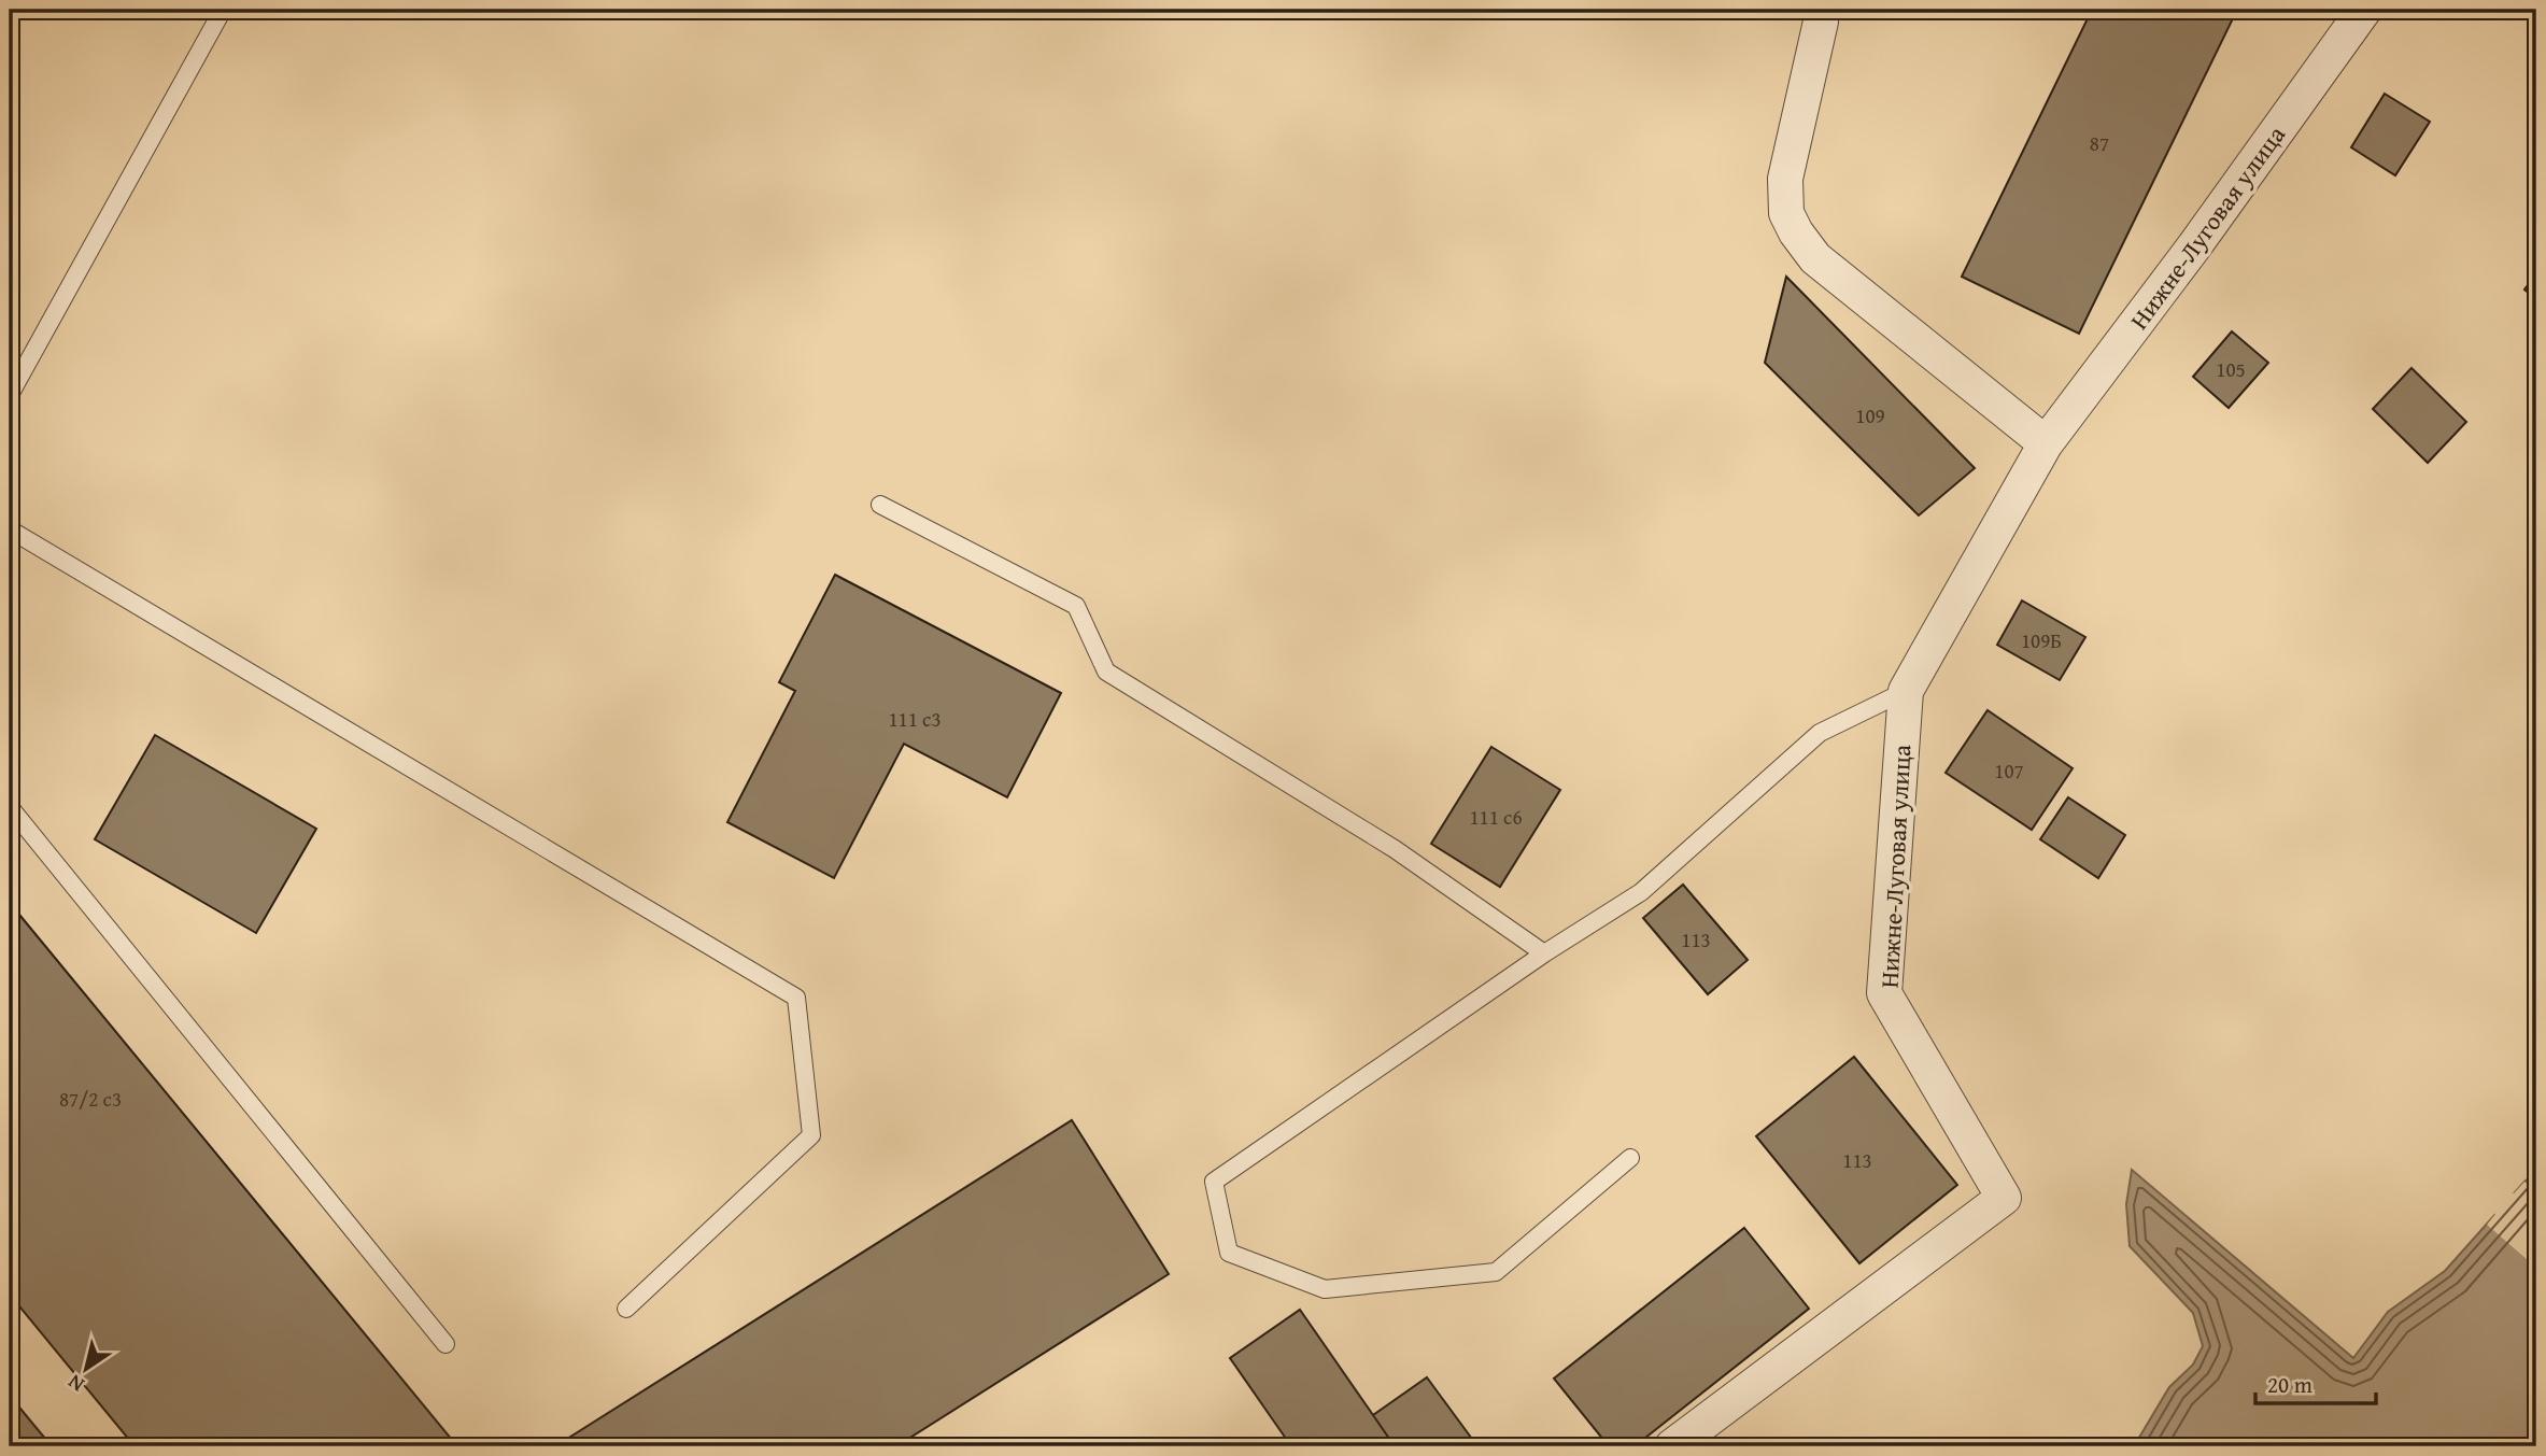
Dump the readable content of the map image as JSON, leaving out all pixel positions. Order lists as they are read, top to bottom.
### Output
{
  "streets": {
    "street": ["Нижне-Луговая улица"]
  },
  "house_numbers": [
    "87",
    "105",
    "109",
    "109Б",
    "111 с3",
    "107",
    "111 с6",
    "113",
    "87/2 с3",
    "113"
  ],
  "scale_bar": "20 m",
  "north": "bottom left"
}
